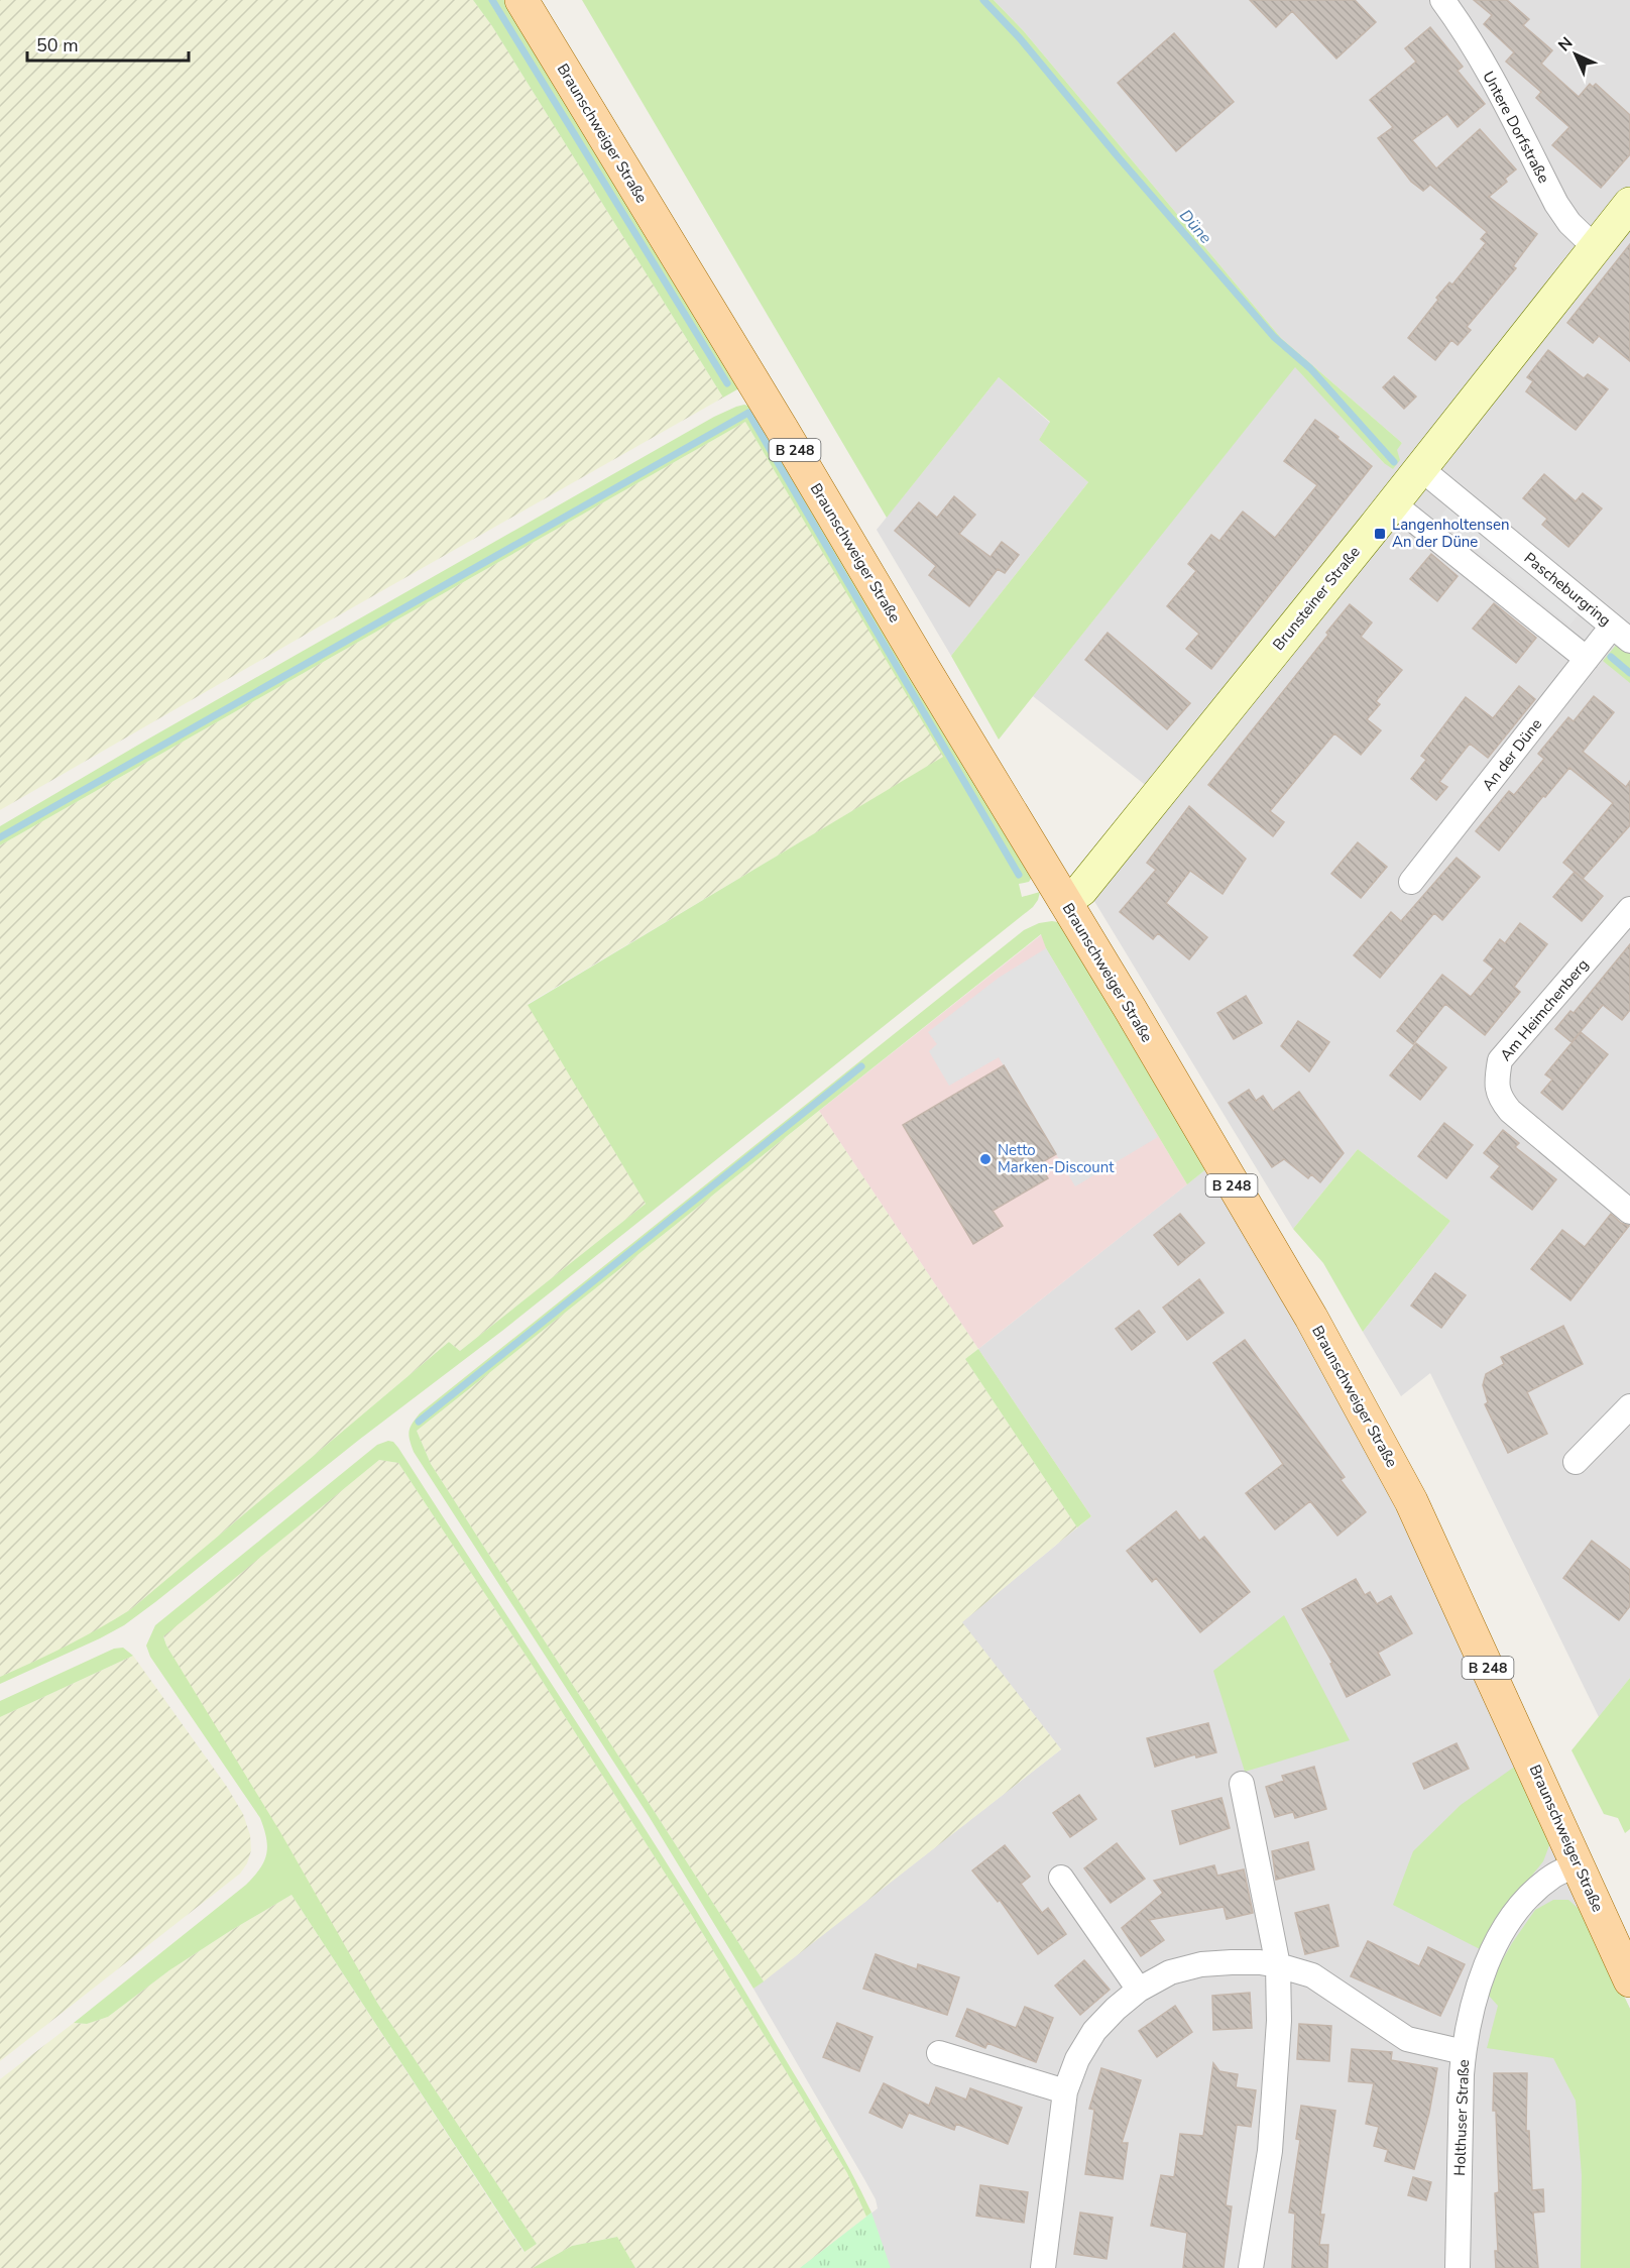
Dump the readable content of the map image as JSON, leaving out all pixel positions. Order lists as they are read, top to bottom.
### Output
{
  "streets": {
    "main road": ["Braunschweiger Straße", "B 248"],
    "street": [
      "Untere Dorfstraße",
      "Pascheburgring",
      "Brunsteiner Straße",
      "An der Düne",
      "Am Heimchenberg",
      "Holthuser Straße"
    ]
  },
  "crossings": [
    ["Untere Dorfstraße", "Brunsteiner Straße"],
    ["Braunschweiger Straße", "Brunsteiner Straße"],
    ["Braunschweiger Straße", "Holthuser Straße"],
    ["Pascheburgring", "Brunsteiner Straße"],
    ["Pascheburgring", "An der Düne"]
  ],
  "water": ["Düne"],
  "places": {
    "transit": ["Langenholtensen An der Düne"],
    "other": ["Netto Marken-Discount"]
  },
  "scale_bar": "50 m",
  "north": "top left"
}
